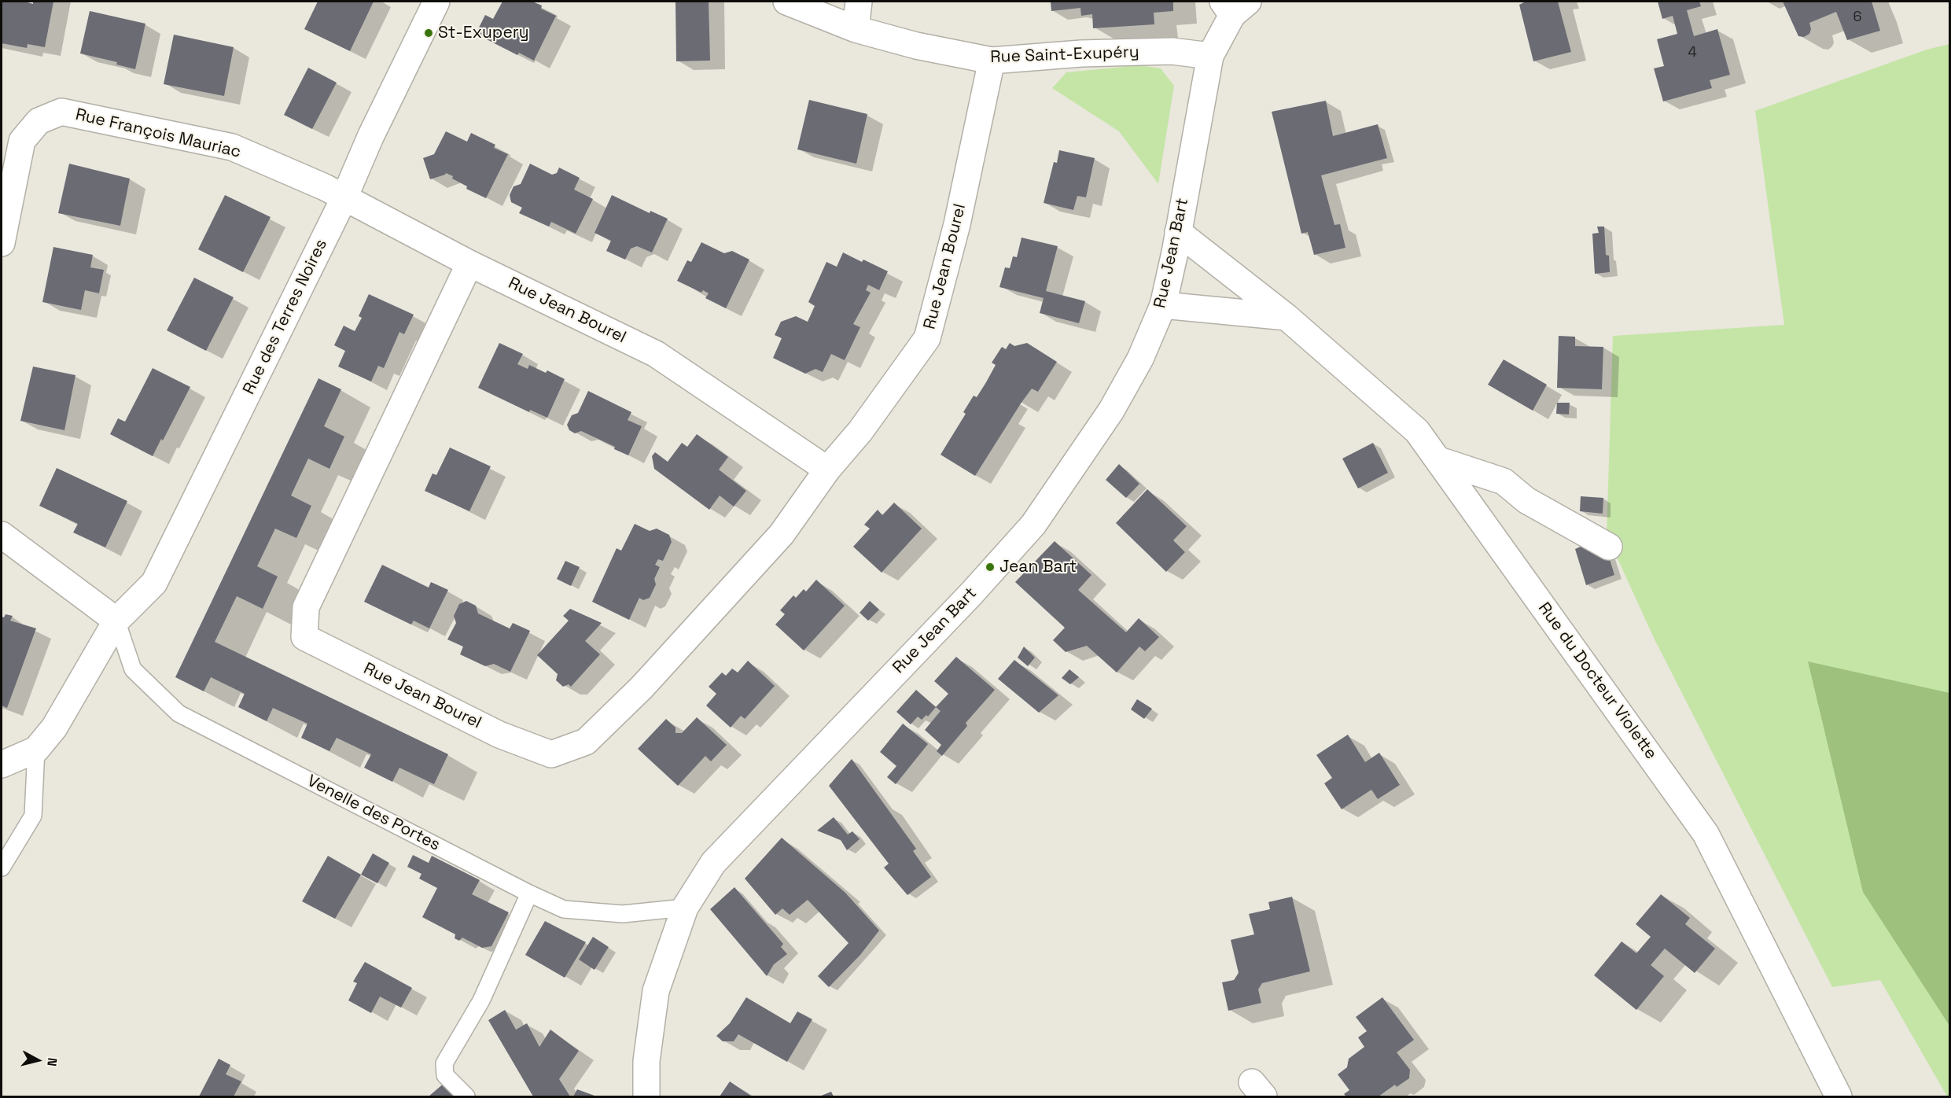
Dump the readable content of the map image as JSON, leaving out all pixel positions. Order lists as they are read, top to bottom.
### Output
{
  "streets": {
    "street": [
      "Rue Saint-Exupéry",
      "Rue François Mauriac",
      "Rue Jean Bart",
      "Rue Jean Bourel",
      "Rue des Terres Noires",
      "Rue du Docteur Violette"
    ],
    "lane": ["Venelle des Portes"]
  },
  "crossings": [
    ["Rue Saint-Exupéry", "Rue Jean Bart"],
    ["Rue Saint-Exupéry", "Rue Jean Bourel"],
    ["Rue François Mauriac", "Rue Jean Bourel"],
    ["Rue François Mauriac", "Rue des Terres Noires"],
    ["Rue Jean Bart", "Rue du Docteur Violette"],
    ["Rue Jean Bart", "Venelle des Portes"],
    ["Rue Jean Bourel", "Rue des Terres Noires"],
    ["Rue des Terres Noires", "Venelle des Portes"]
  ],
  "places": ["St-Exupery", "Jean Bart"],
  "house_numbers": ["6", "4"],
  "north": "right"
}
